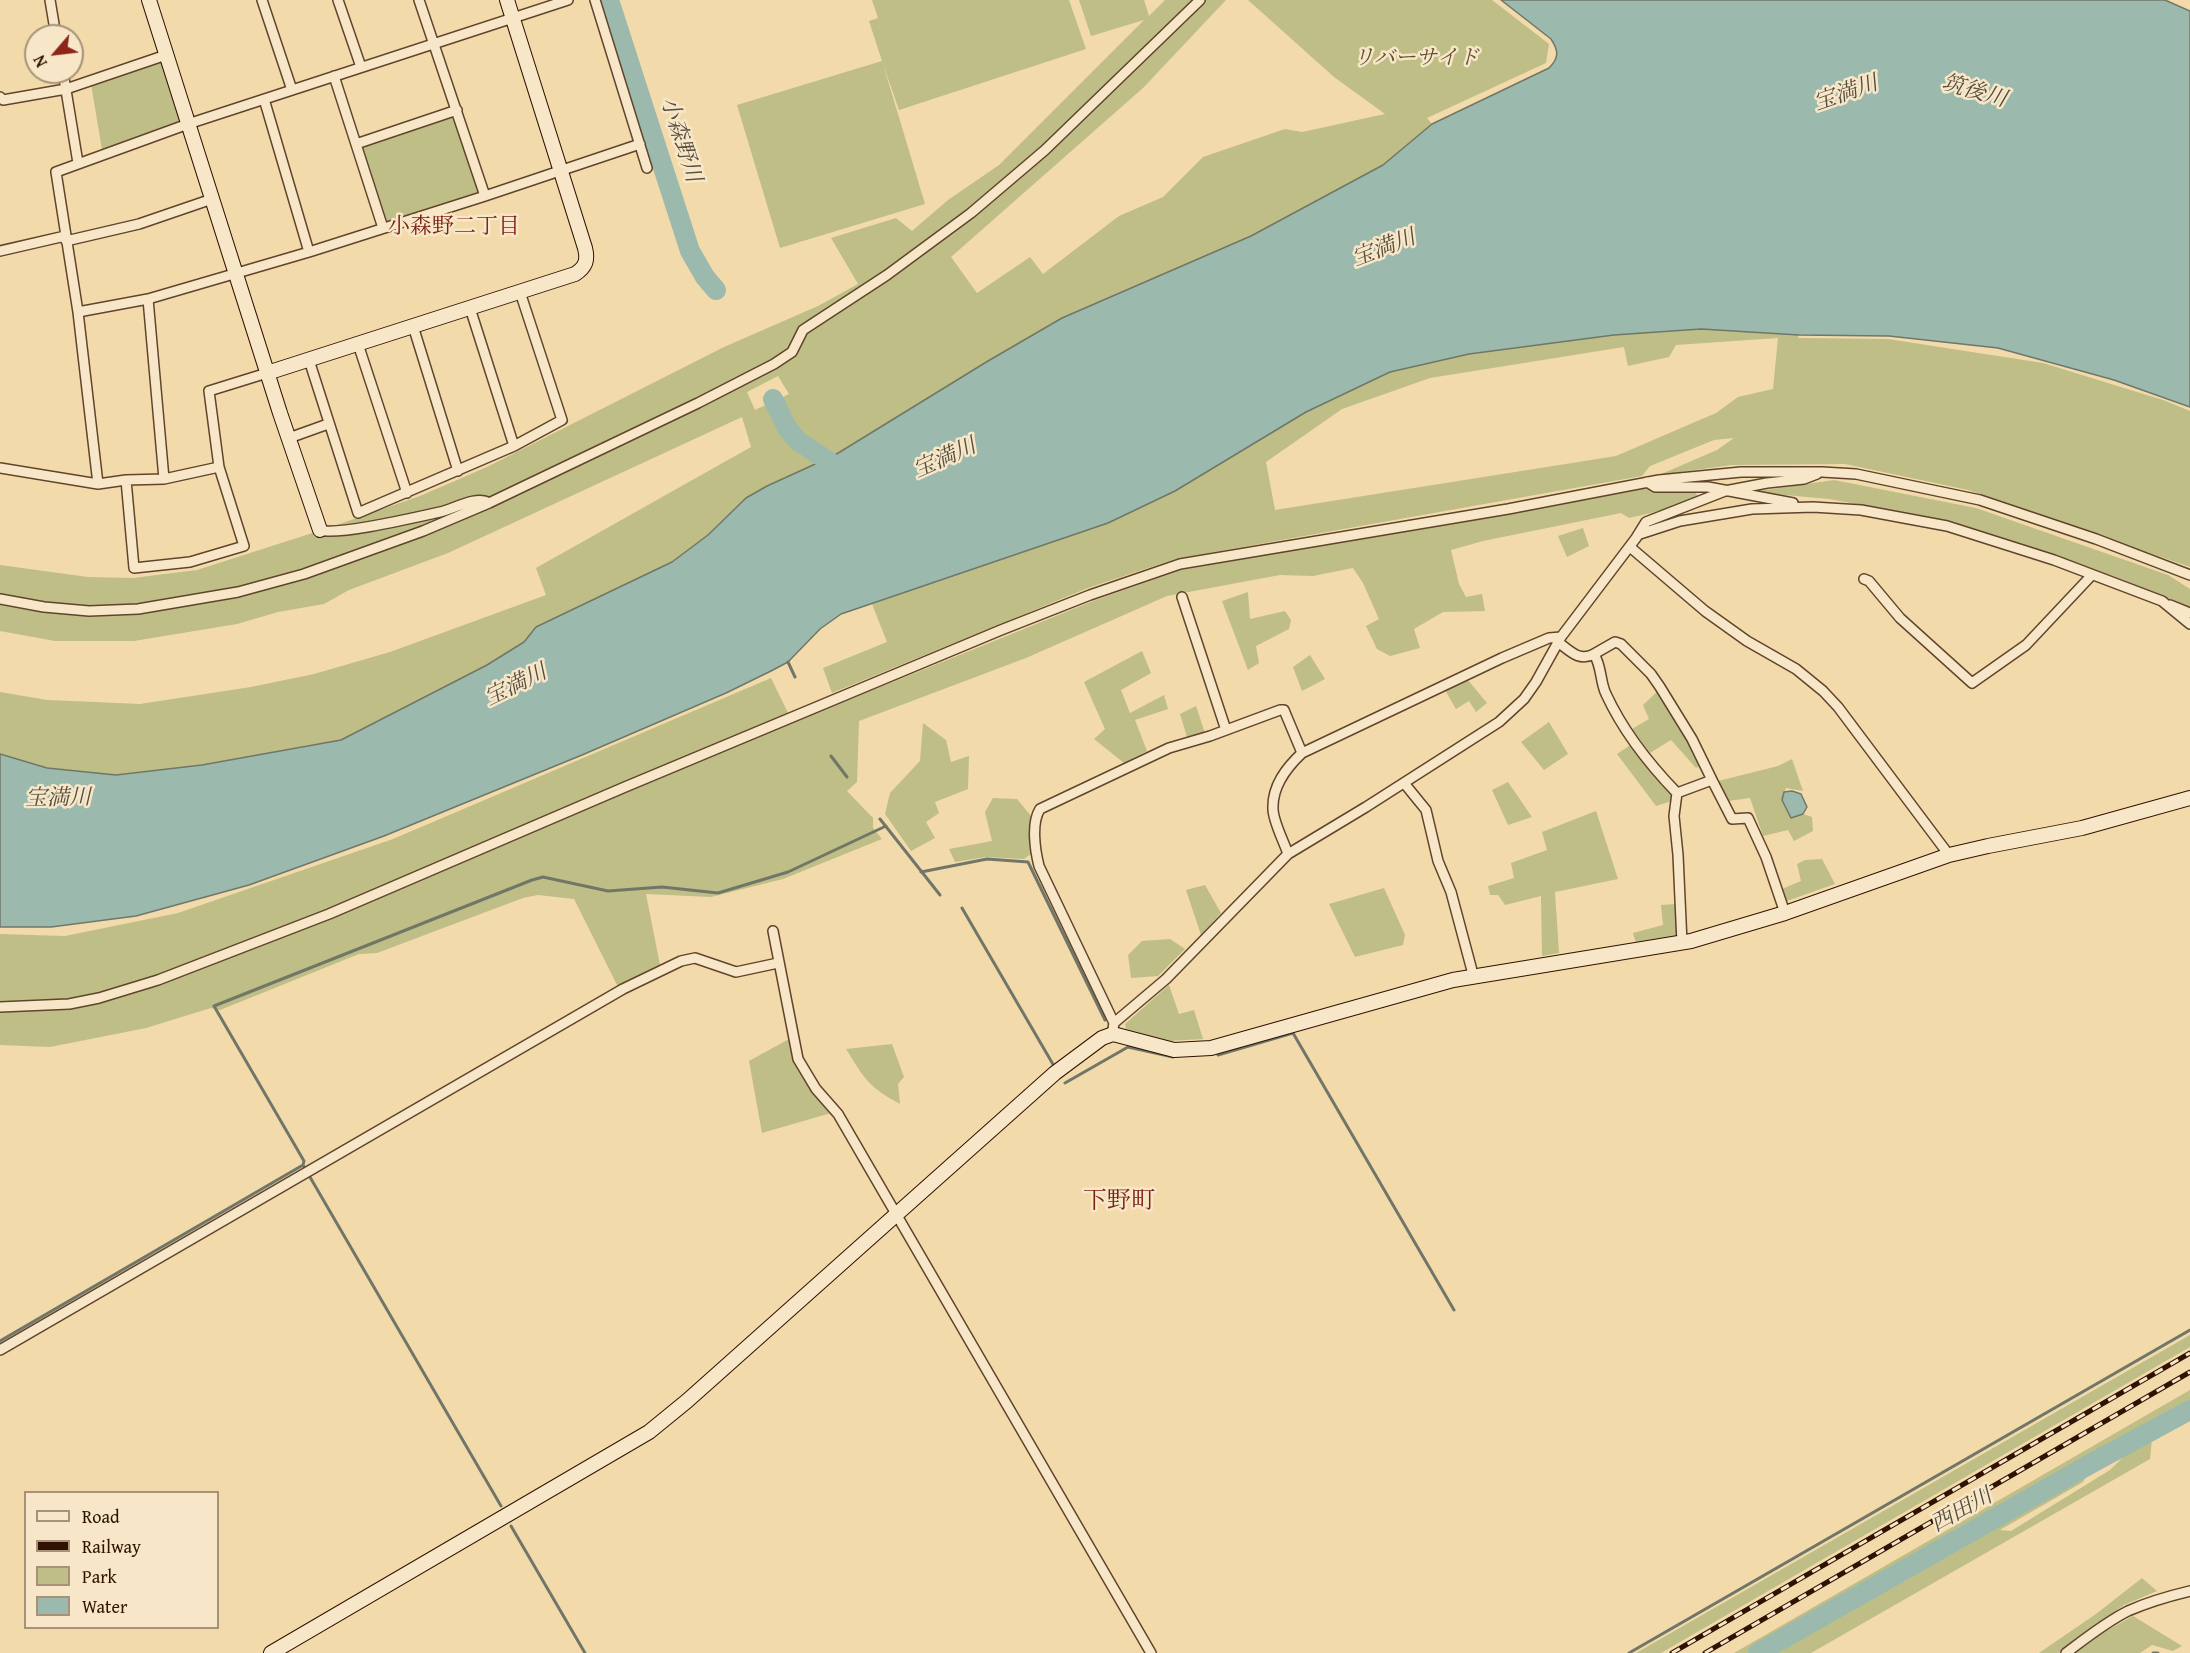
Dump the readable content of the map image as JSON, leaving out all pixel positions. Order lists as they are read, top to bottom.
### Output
{
  "districts": ["小森野二丁目", "下野町"],
  "water": [
    "筑後川",
    "宝満川",
    "小森野川",
    "西田川"
  ],
  "parks": ["リバーサイド"],
  "legend": [
    "Road",
    "Railway",
    "Park",
    "Water"
  ],
  "north": "bottom left"
}
